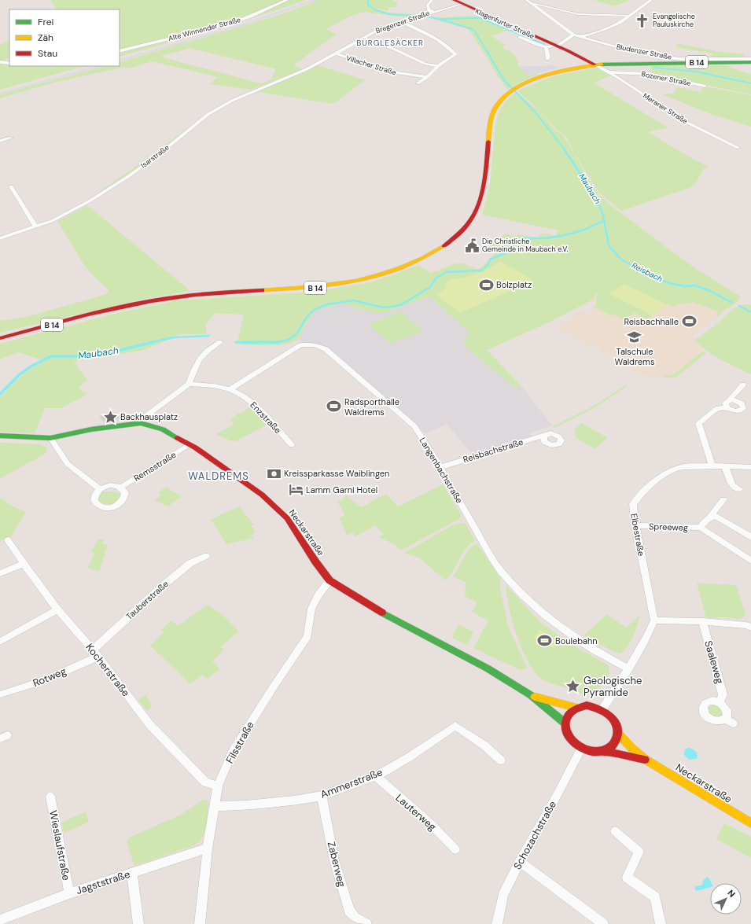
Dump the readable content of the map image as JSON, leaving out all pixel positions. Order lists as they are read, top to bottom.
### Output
{
  "streets": {
    "main road": ["Klagenfurter Straße", "B 14", "Neckarstraße"],
    "street": [
      "Bregenzer Straße",
      "Alte Winnender Straße",
      "Bludenzer Straße",
      "Villacher Straße",
      "Bozener Straße",
      "Meraner Straße",
      "Isarstraße",
      "Enzstraße",
      "Reisbachstraße",
      "Remsstraße",
      "Langenbachstraße",
      "Spreeweg",
      "Elbestraße",
      "Tauberstraße",
      "Saaleweg",
      "Kocherstraße",
      "Rotweg",
      "Filsstraße",
      "Ammerstraße",
      "Lauterweg",
      "Schozachstraße",
      "Wieslaufstraße",
      "Zaberweg",
      "Jagststraße"
    ]
  },
  "crossings": [
    ["Bregenzer Straße", "Klagenfurter Straße"],
    ["Bregenzer Straße", "Villacher Straße"],
    ["Bregenzer Straße", "Isarstraße"],
    ["Klagenfurter Straße", "B 14"],
    ["Klagenfurter Straße", "Meraner Straße"],
    ["B 14", "Meraner Straße"],
    ["Bozener Straße", "Meraner Straße"],
    ["Enzstraße", "Langenbachstraße"],
    ["Reisbachstraße", "Langenbachstraße"],
    ["Remsstraße", "Neckarstraße"],
    ["Spreeweg", "Elbestraße"],
    ["Neckarstraße", "Filsstraße"],
    ["Neckarstraße", "Schozachstraße"],
    ["Tauberstraße", "Kocherstraße"],
    ["Tauberstraße", "Rotweg"],
    ["Kocherstraße", "Rotweg"],
    ["Kocherstraße", "Filsstraße"],
    ["Filsstraße", "Ammerstraße"],
    ["Filsstraße", "Jagststraße"],
    ["Ammerstraße", "Lauterweg"],
    ["Ammerstraße", "Zaberweg"],
    ["Wieslaufstraße", "Jagststraße"]
  ],
  "districts": ["BÜRGLESÄCKER", "WALDREMS"],
  "water": ["Maubach", "Reisbach"],
  "places": {
    "church": ["Evangelische Pauluskirche"],
    "public building": ["Die Christliche Gemeinde in Maubach e.V."],
    "sports": [
      "Bolzplatz",
      "Reisbachhalle",
      "Radsporthalle Waldrems",
      "Boulebahn"
    ],
    "school or university": ["Talschule Waldrems"],
    "place": ["Backhausplatz", "Geologische Pyramide"],
    "bank": ["Kreissparkasse Waiblingen"],
    "hotel": ["Lamm Garni Hotel"]
  },
  "legend": ["Frei", "Zäh", "Stau"],
  "north": "top right"
}
